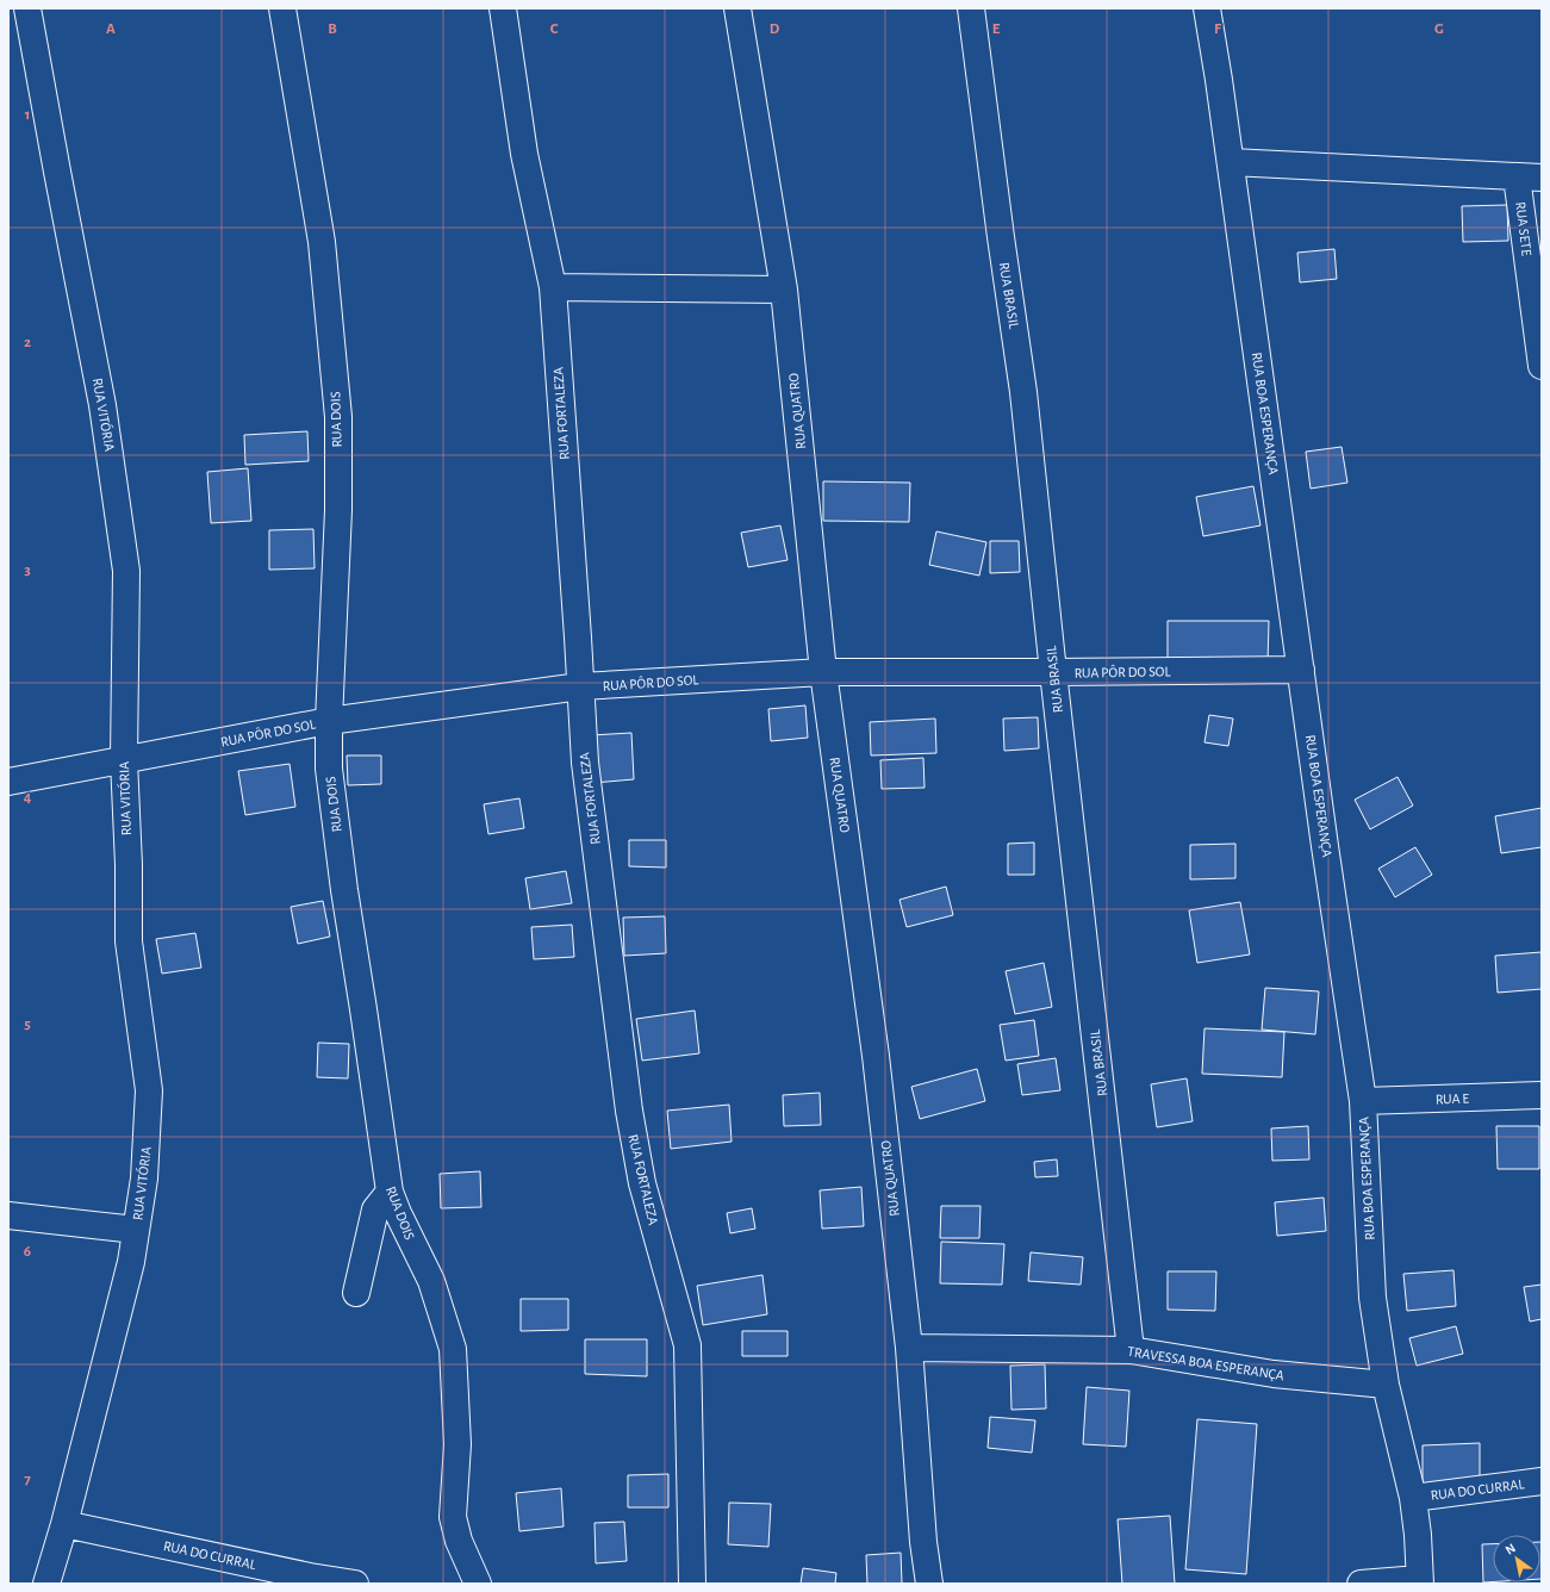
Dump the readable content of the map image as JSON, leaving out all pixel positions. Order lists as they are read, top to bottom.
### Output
{
  "streets": {
    "street": [
      "RUA SETE",
      "RUA BRASIL",
      "RUA QUATRO",
      "RUA FORTALEZA",
      "RUA BOA ESPERANÇA",
      "RUA VITÓRIA",
      "RUA DOIS",
      "RUA PÔR DO SOL",
      "RUA E",
      "TRAVESSA BOA ESPERANÇA",
      "RUA DO CURRAL"
    ]
  },
  "crossings": [
    ["RUA BRASIL", "RUA PÔR DO SOL"],
    ["RUA BRASIL", "TRAVESSA BOA ESPERANÇA"],
    ["RUA QUATRO", "RUA PÔR DO SOL"],
    ["RUA QUATRO", "TRAVESSA BOA ESPERANÇA"],
    ["RUA FORTALEZA", "RUA PÔR DO SOL"],
    ["RUA BOA ESPERANÇA", "RUA PÔR DO SOL"],
    ["RUA BOA ESPERANÇA", "RUA E"],
    ["RUA BOA ESPERANÇA", "TRAVESSA BOA ESPERANÇA"],
    ["RUA BOA ESPERANÇA", "RUA DO CURRAL"],
    ["RUA VITÓRIA", "RUA PÔR DO SOL"],
    ["RUA VITÓRIA", "RUA DO CURRAL"],
    ["RUA DOIS", "RUA PÔR DO SOL"]
  ],
  "north": "top left",
  "grid": {
    "columns": [
      "A",
      "B",
      "C",
      "D",
      "E",
      "F",
      "G"
    ],
    "rows": [
      "1",
      "2",
      "3",
      "4",
      "5",
      "6",
      "7"
    ]
  }
}
